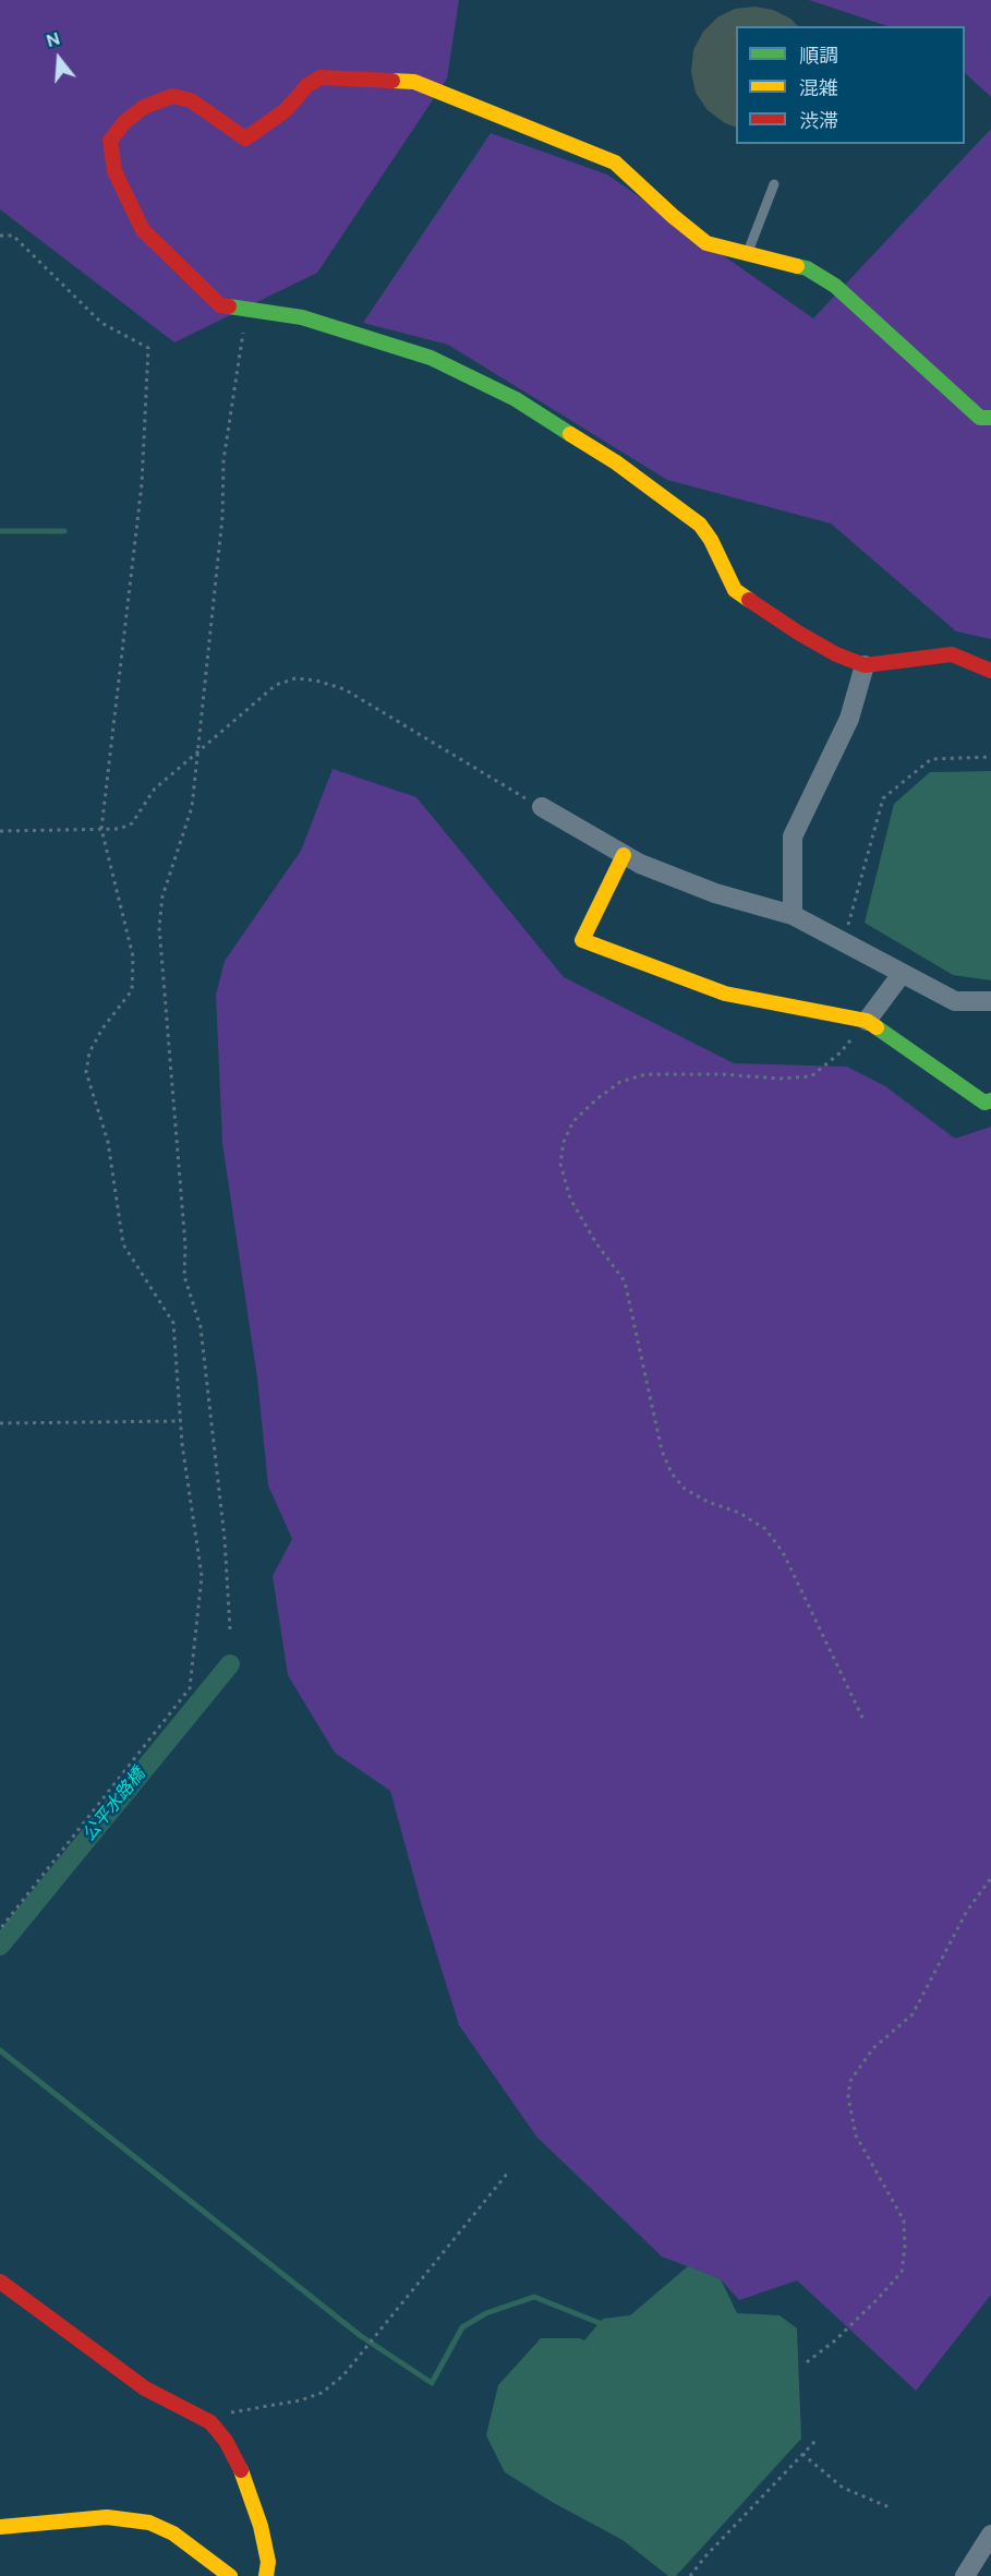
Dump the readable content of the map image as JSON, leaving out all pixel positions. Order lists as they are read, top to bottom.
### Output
{
  "water": ["公平水路橋"],
  "legend": ["順調", "混雑", "渋滞"],
  "north": "top"
}
